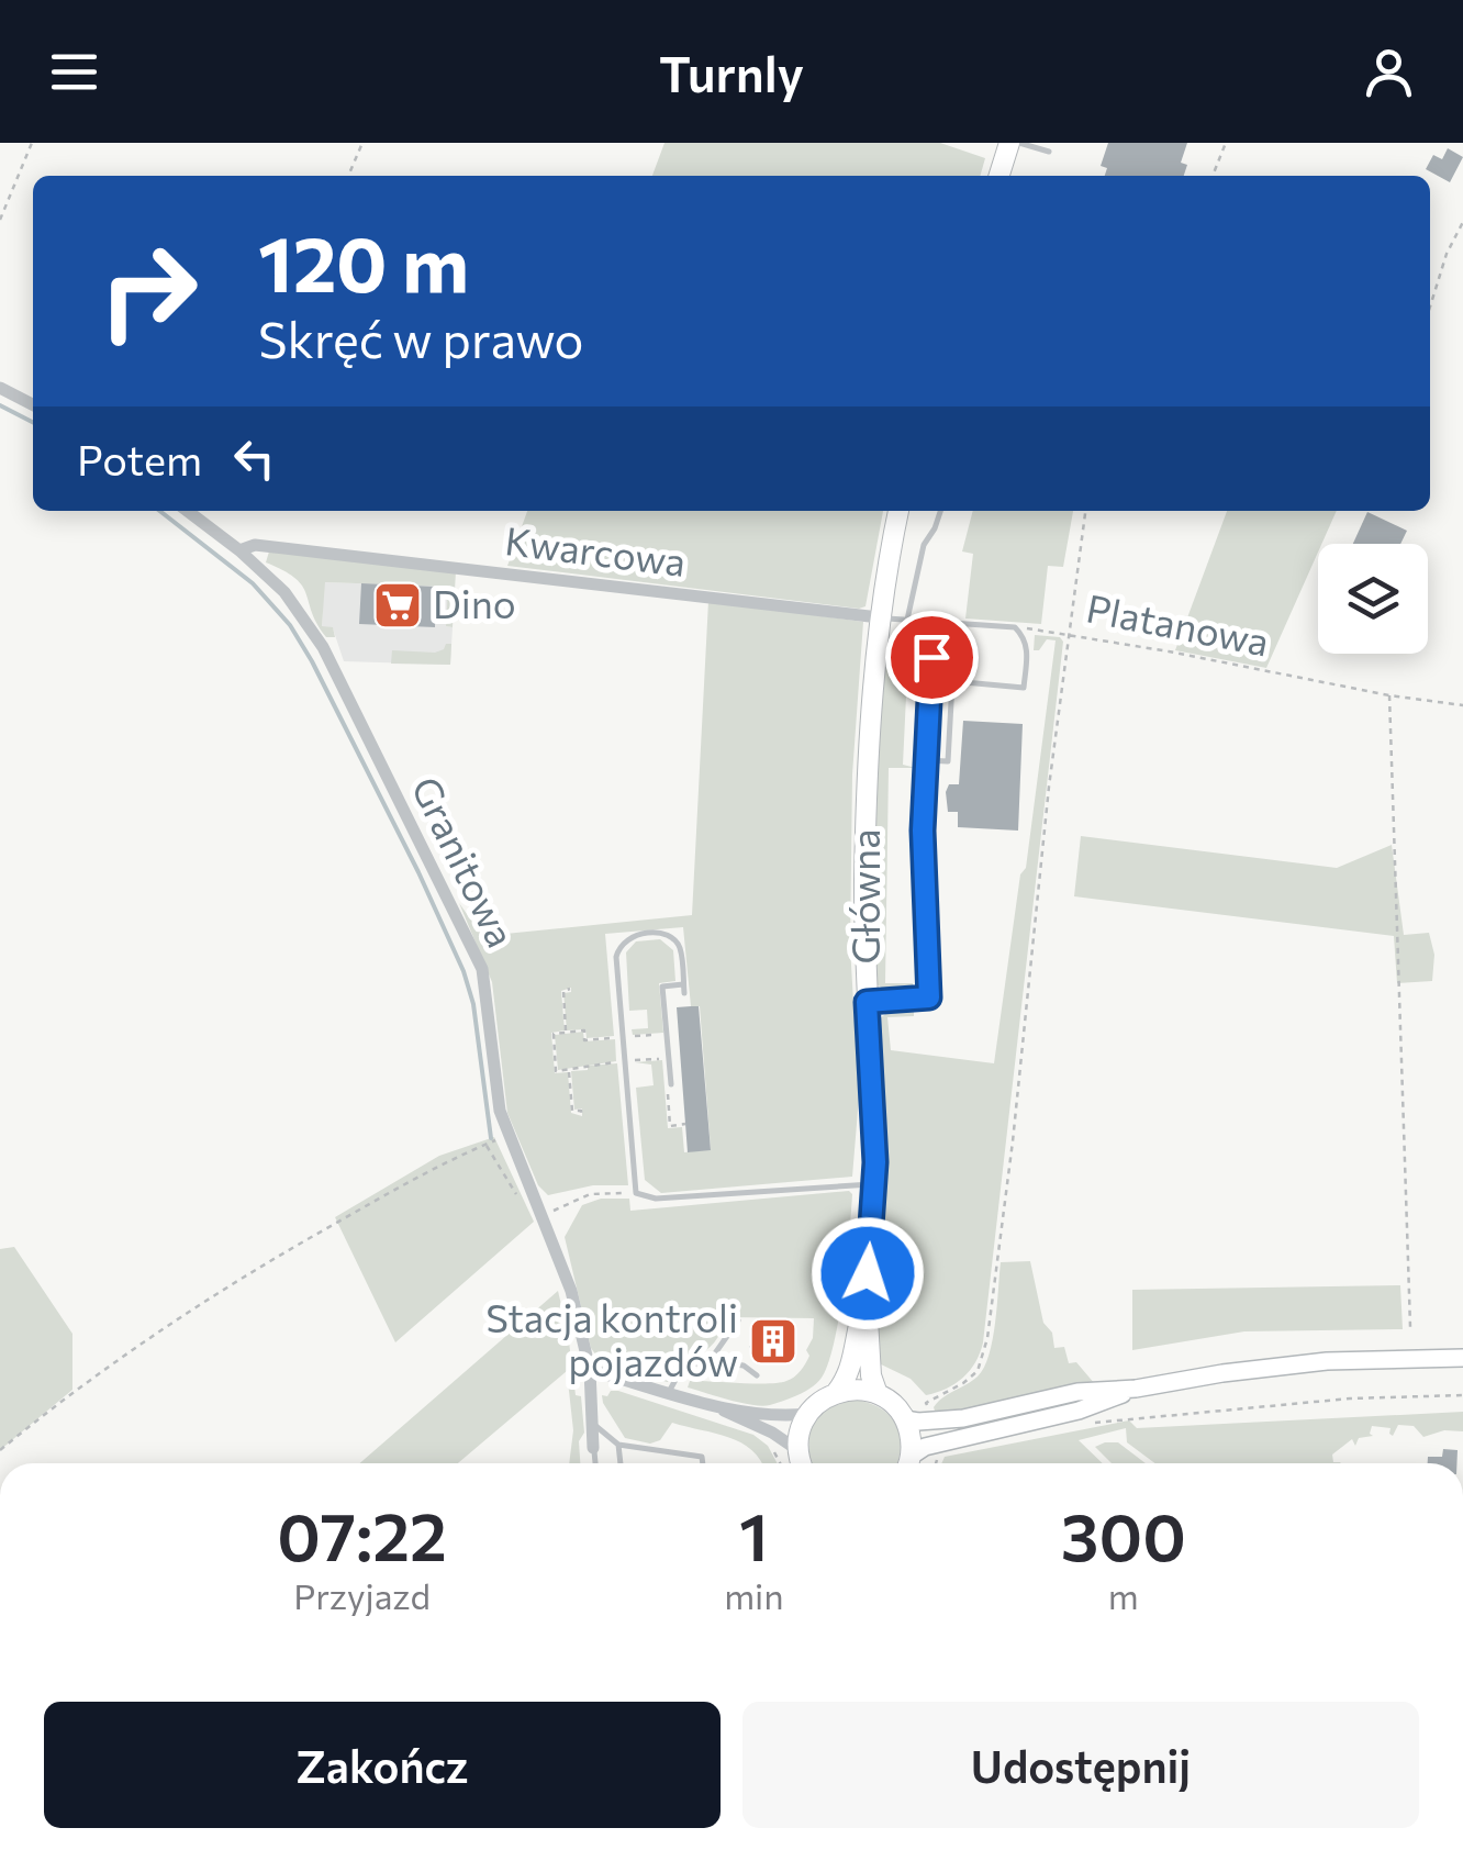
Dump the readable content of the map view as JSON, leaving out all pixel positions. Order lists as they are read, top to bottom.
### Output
{
  "streets": {
    "main road": ["Główna"],
    "street": ["Kwarcowa", "Granitowa"],
    "path": ["Platanowa"]
  },
  "crossings": [
    ["Kwarcowa", "Granitowa"],
    ["Kwarcowa", "Główna"]
  ],
  "places": {
    "supermarket": ["Dino"],
    "building": ["Stacja kontroli pojazdów"]
  },
  "page": {
    "header": "Turnly",
    "turn": ["120 m", "Skręć w prawo"],
    "then": "Potem",
    "eta": [
      "07:22",
      "Przyjazd",
      "1",
      "min",
      "300",
      "m"
    ],
    "buttons": ["Zakończ", "Udostępnij"]
  }
}
